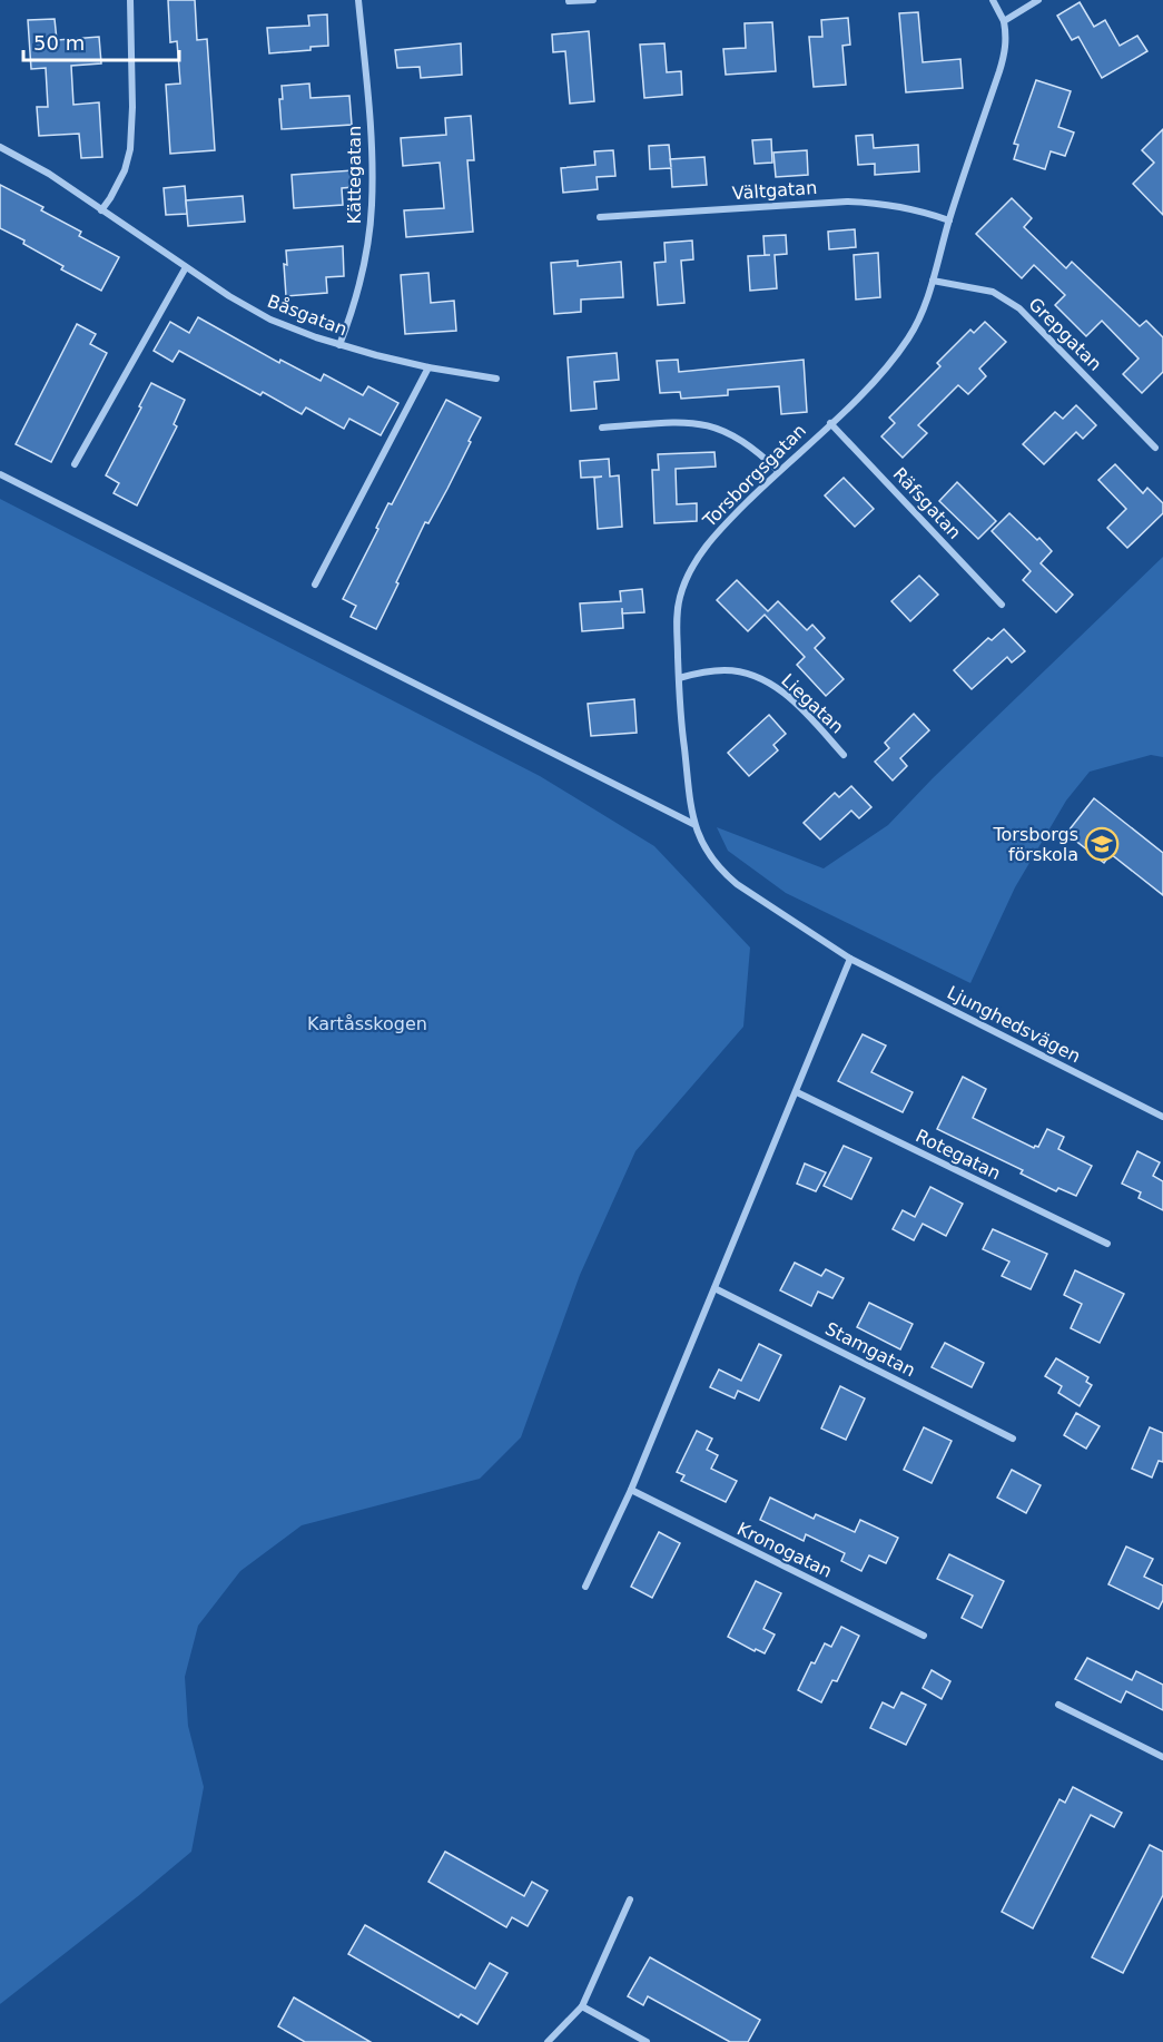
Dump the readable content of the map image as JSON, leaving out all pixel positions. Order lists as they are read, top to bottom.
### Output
{
  "streets": {
    "street": [
      "Kättegatan",
      "Vältgatan",
      "Båsgatan",
      "Grepgatan",
      "Torsborgsgatan",
      "Räfsgatan",
      "Liegatan",
      "Ljunghedsvägen",
      "Rotegatan",
      "Stamgatan",
      "Kronogatan"
    ]
  },
  "crossings": [
    ["Kättegatan", "Båsgatan"],
    ["Vältgatan", "Torsborgsgatan"],
    ["Grepgatan", "Torsborgsgatan"],
    ["Torsborgsgatan", "Räfsgatan"],
    ["Torsborgsgatan", "Liegatan"],
    ["Torsborgsgatan", "Ljunghedsvägen"]
  ],
  "parks": ["Kartåsskogen"],
  "places": {
    "school or university": ["Torsborgs förskola"]
  },
  "scale_bar": "50 m"
}
